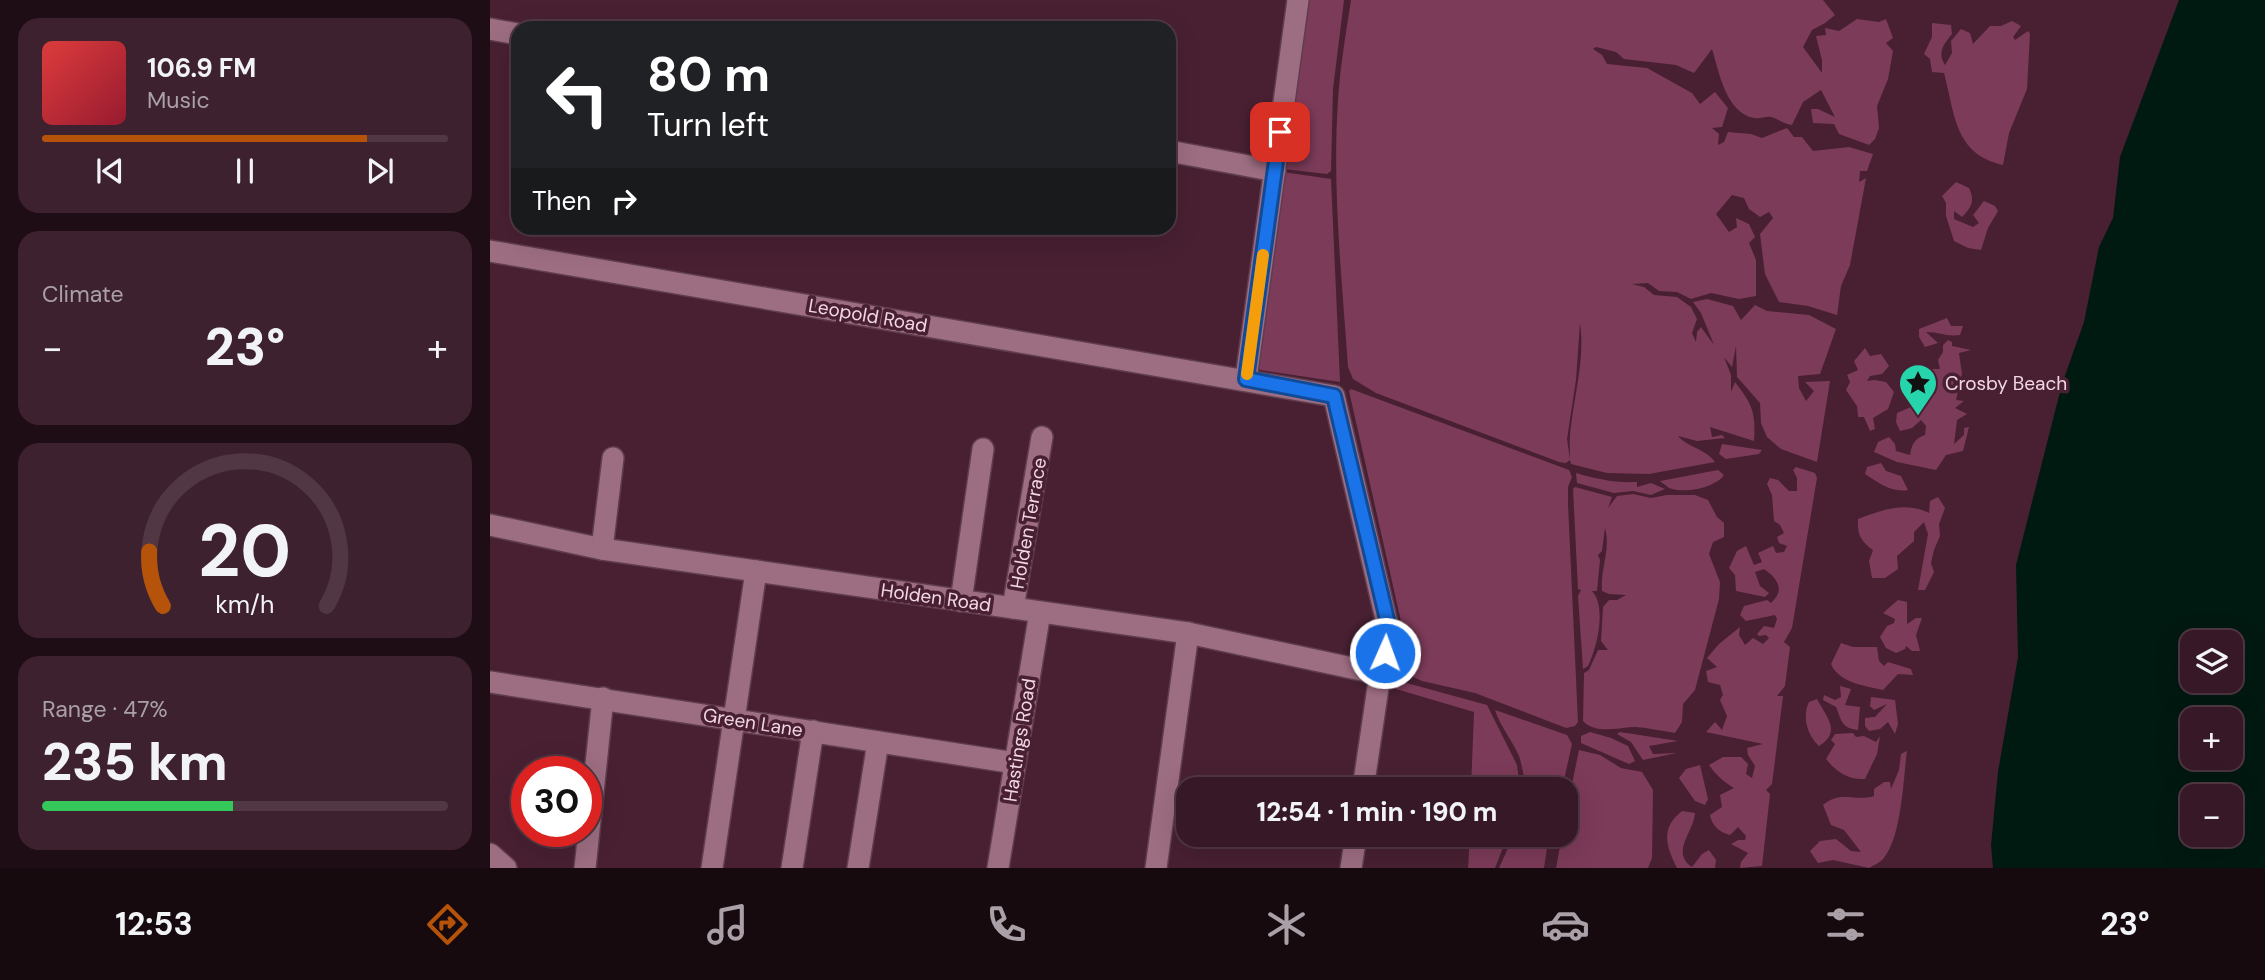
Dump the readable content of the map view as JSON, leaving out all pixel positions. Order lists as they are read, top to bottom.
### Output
{
  "streets": {
    "street": [
      "Leopold Road",
      "Holden Terrace",
      "Holden Road",
      "Green Lane",
      "Hastings Road"
    ]
  },
  "crossings": [
    ["Leopold Road", "Holden Road"],
    ["Holden Terrace", "Holden Road"],
    ["Holden Road", "Hastings Road"],
    ["Green Lane", "Hastings Road"]
  ],
  "places": {
    "place": ["Crosby Beach"]
  },
  "page": {
    "turn": ["80 m", "Turn left"],
    "song": ["106.9 FM", "Music"],
    "then": "Then",
    "tile": [
      "Climate",
      ["Range · 47%", "235 km"]
    ],
    "heat": ["−", "23°", "+"],
    "map_buttons": ["+", "−"],
    "limit": "30",
    "trip": "12:54 · 1 min · 190 m",
    "tabs": ["12:53", "23°"],
    "gauge": ["20", "km/h"]
  }
}
